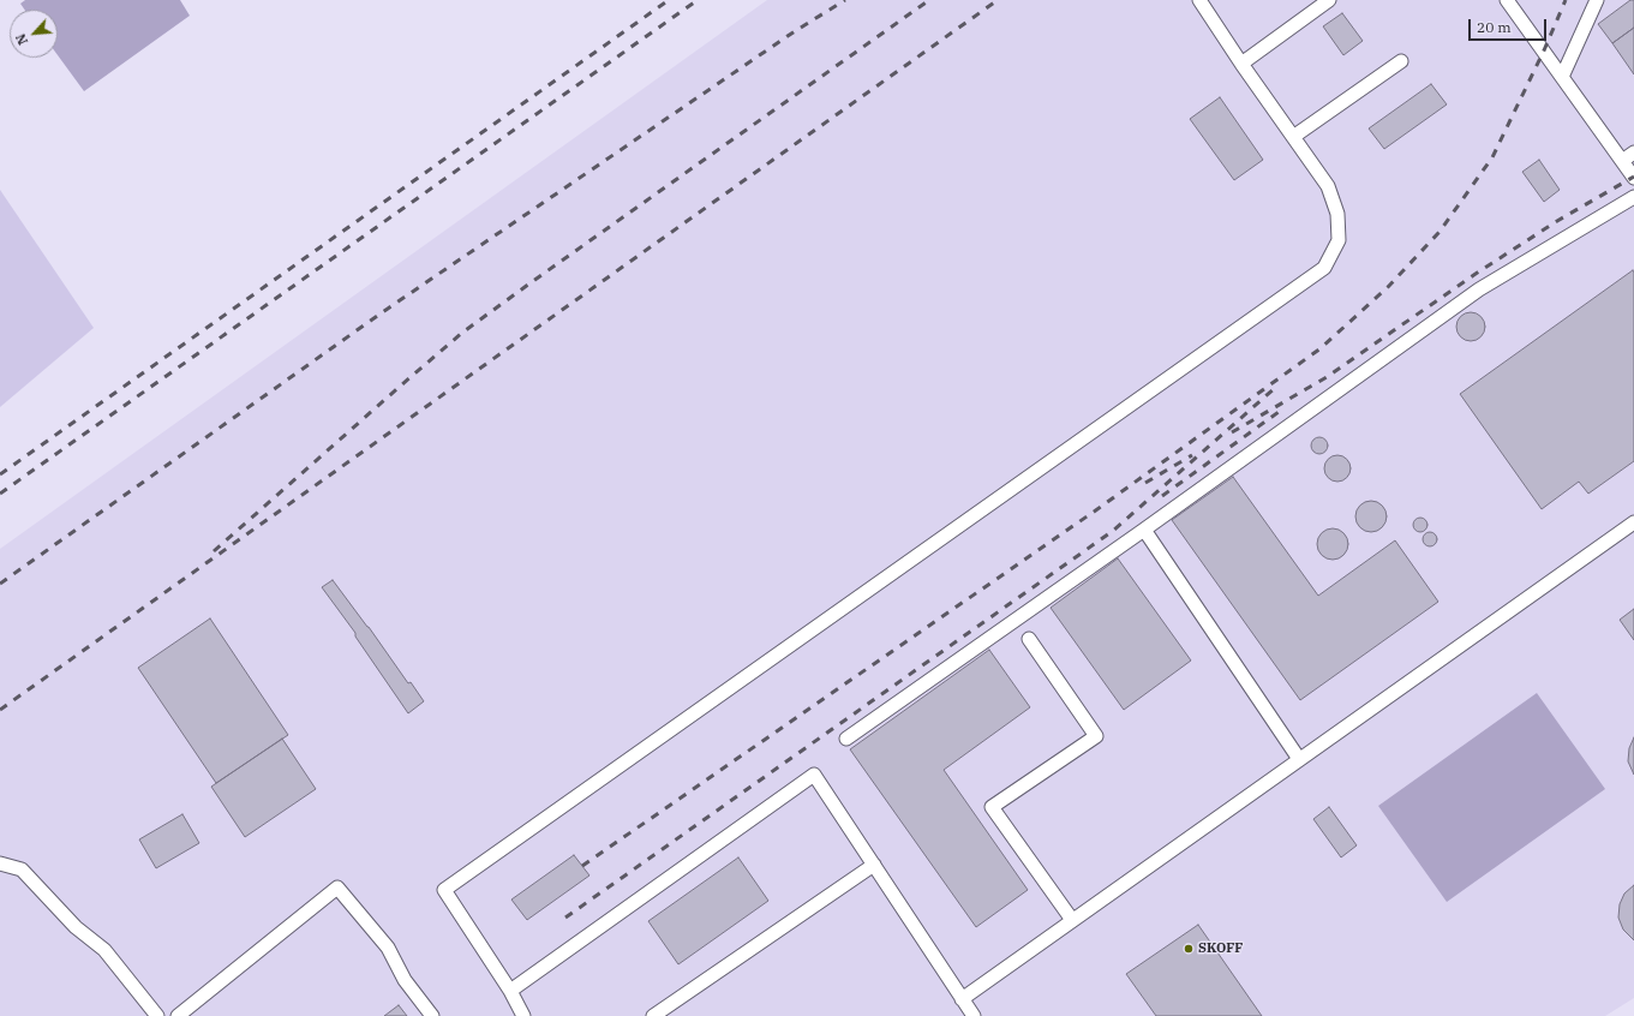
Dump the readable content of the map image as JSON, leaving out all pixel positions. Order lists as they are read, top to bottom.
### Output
{
  "places": ["SKOFF"],
  "scale_bar": "20 m",
  "north": "bottom left"
}
